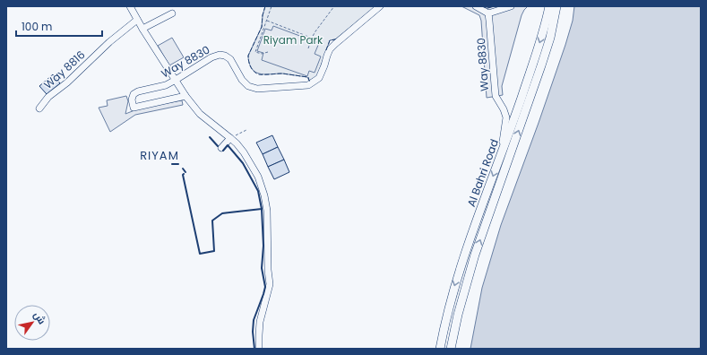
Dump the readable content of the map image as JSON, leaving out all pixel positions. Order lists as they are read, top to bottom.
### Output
{
  "streets": {
    "main road": ["Al Bahri Road"],
    "street": ["Way 8830", "Way 8816"]
  },
  "crossings": [
    ["Way 8830", "Al Bahri Road"]
  ],
  "districts": ["RIYAM"],
  "parks": ["Riyam Park"],
  "scale_bar": "100 m",
  "north": "top right"
}
